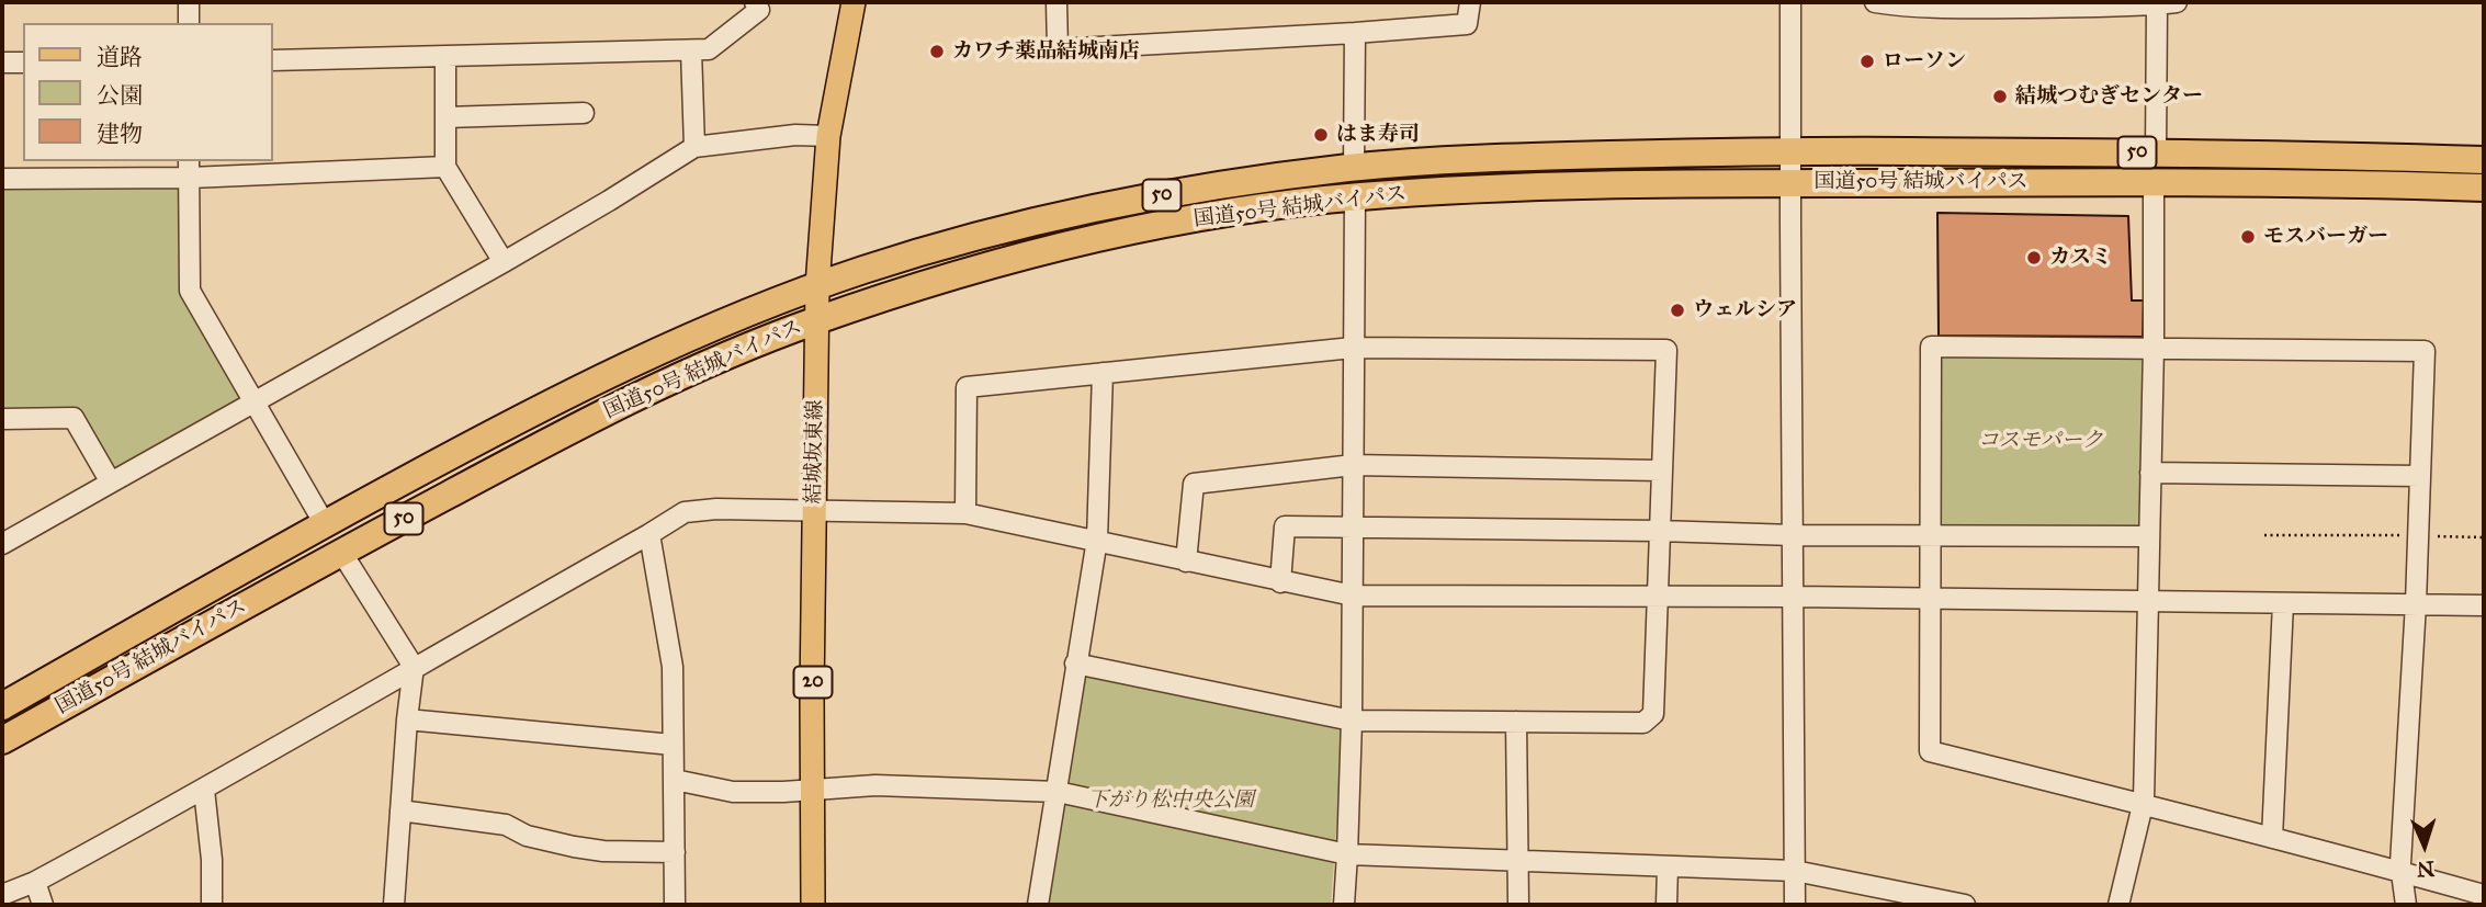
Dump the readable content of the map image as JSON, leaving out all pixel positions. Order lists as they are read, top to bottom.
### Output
{
  "streets": {
    "highway": ["50", "国道50号 結城バイパス"],
    "main road": ["結城坂東線", "20"]
  },
  "crossings": [
    ["国道50号 結城バイパス", "結城坂東線"]
  ],
  "parks": ["コスモパーク", "下がり松中央公園"],
  "places": [
    "カワチ薬品結城南店",
    "ローソン",
    "結城つむぎセンター",
    "はま寿司",
    "モスバーガー",
    "カスミ",
    "ウェルシア"
  ],
  "legend": ["道路", "公園", "建物"],
  "north": "bottom"
}
